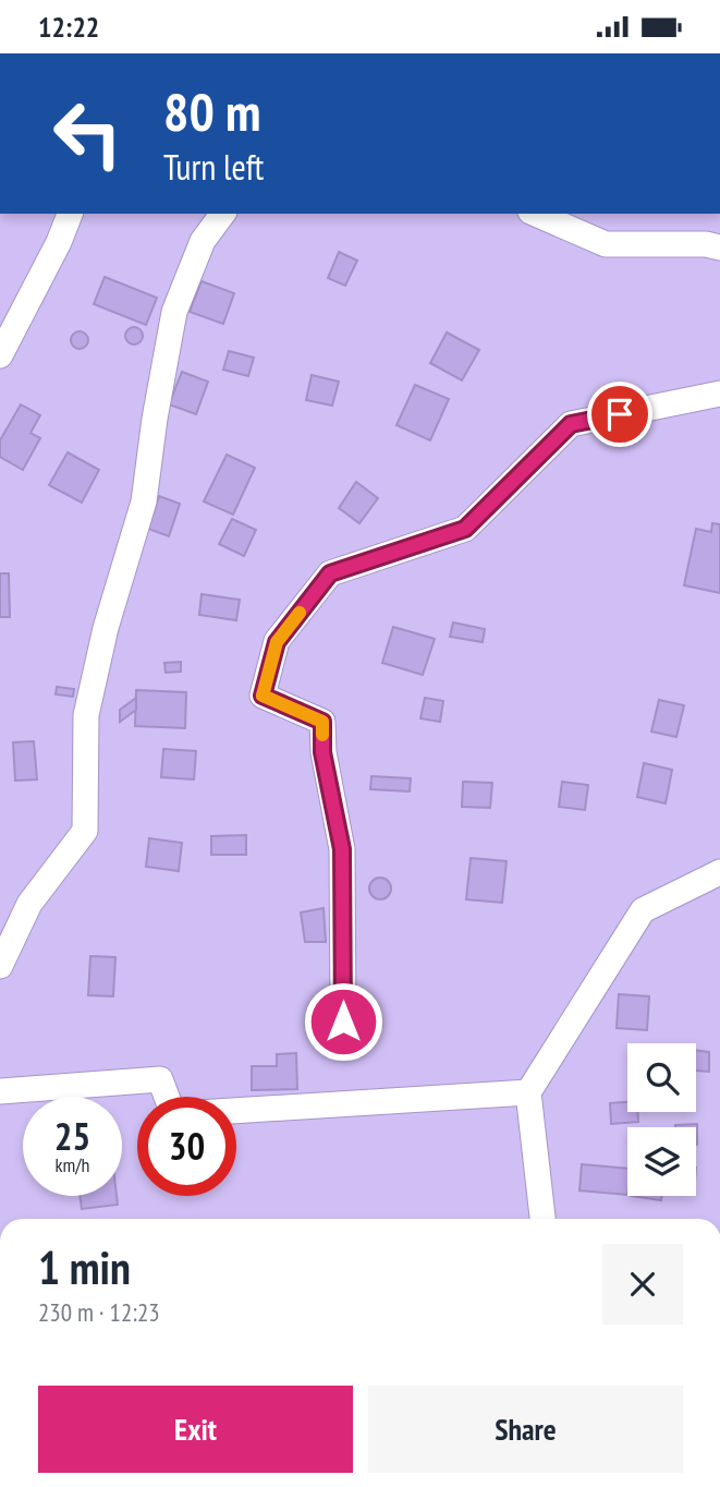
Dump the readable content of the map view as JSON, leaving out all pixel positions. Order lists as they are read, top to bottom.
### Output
{
  "page": {
    "status": "12:22",
    "turn": ["80 m", "Turn left"],
    "speed": "25 km/h",
    "limit": "30",
    "heading": ["1 min", "230 m · 12:23"],
    "buttons": ["Exit", "Share"]
  }
}
